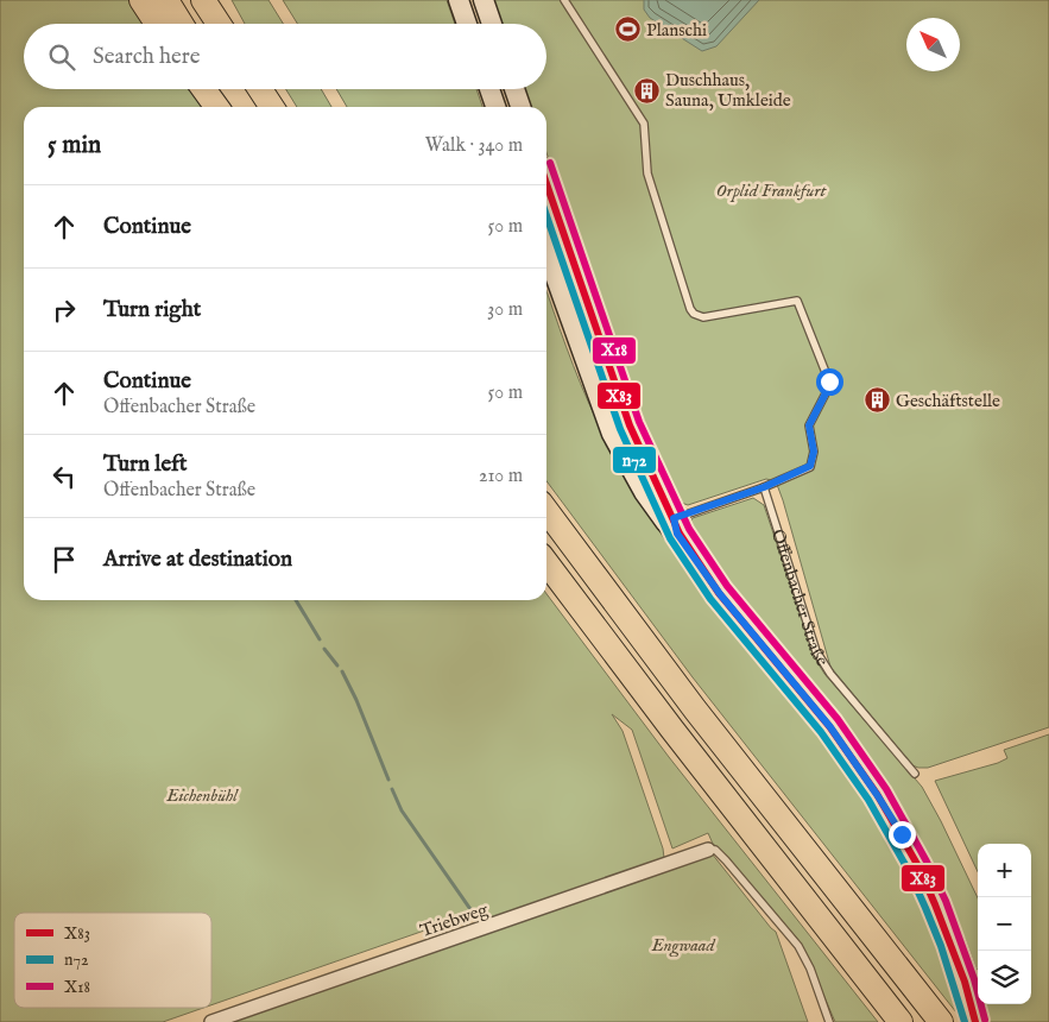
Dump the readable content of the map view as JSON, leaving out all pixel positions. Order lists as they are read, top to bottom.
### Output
{
  "streets": {
    "street": ["Triebweg"],
    "lane": ["Offenbacher Straße"]
  },
  "parks": ["Orplid Frankfurt", "Eichenbühl", "Engwaad"],
  "places": {
    "sports": ["Planschi"],
    "building": ["Duschhaus, Sauna, Umkleide", "Geschäftstelle"]
  },
  "lines": ["transit line X18", "transit line X83", "transit line n72"],
  "legend": ["X83", "n72", "X18"],
  "north": "top left",
  "page": {
    "search": "Search here",
    "heading": ["5 min", "Walk · 340 m"],
    "list": [
      ["Continue", "50 m"],
      ["Turn right", "30 m"],
      ["Continue", "Offenbacher Straße", "50 m"],
      ["Turn left", "Offenbacher Straße", "210 m"],
      "Arrive at destination"
    ],
    "map_buttons": ["+", "−"]
  }
}
